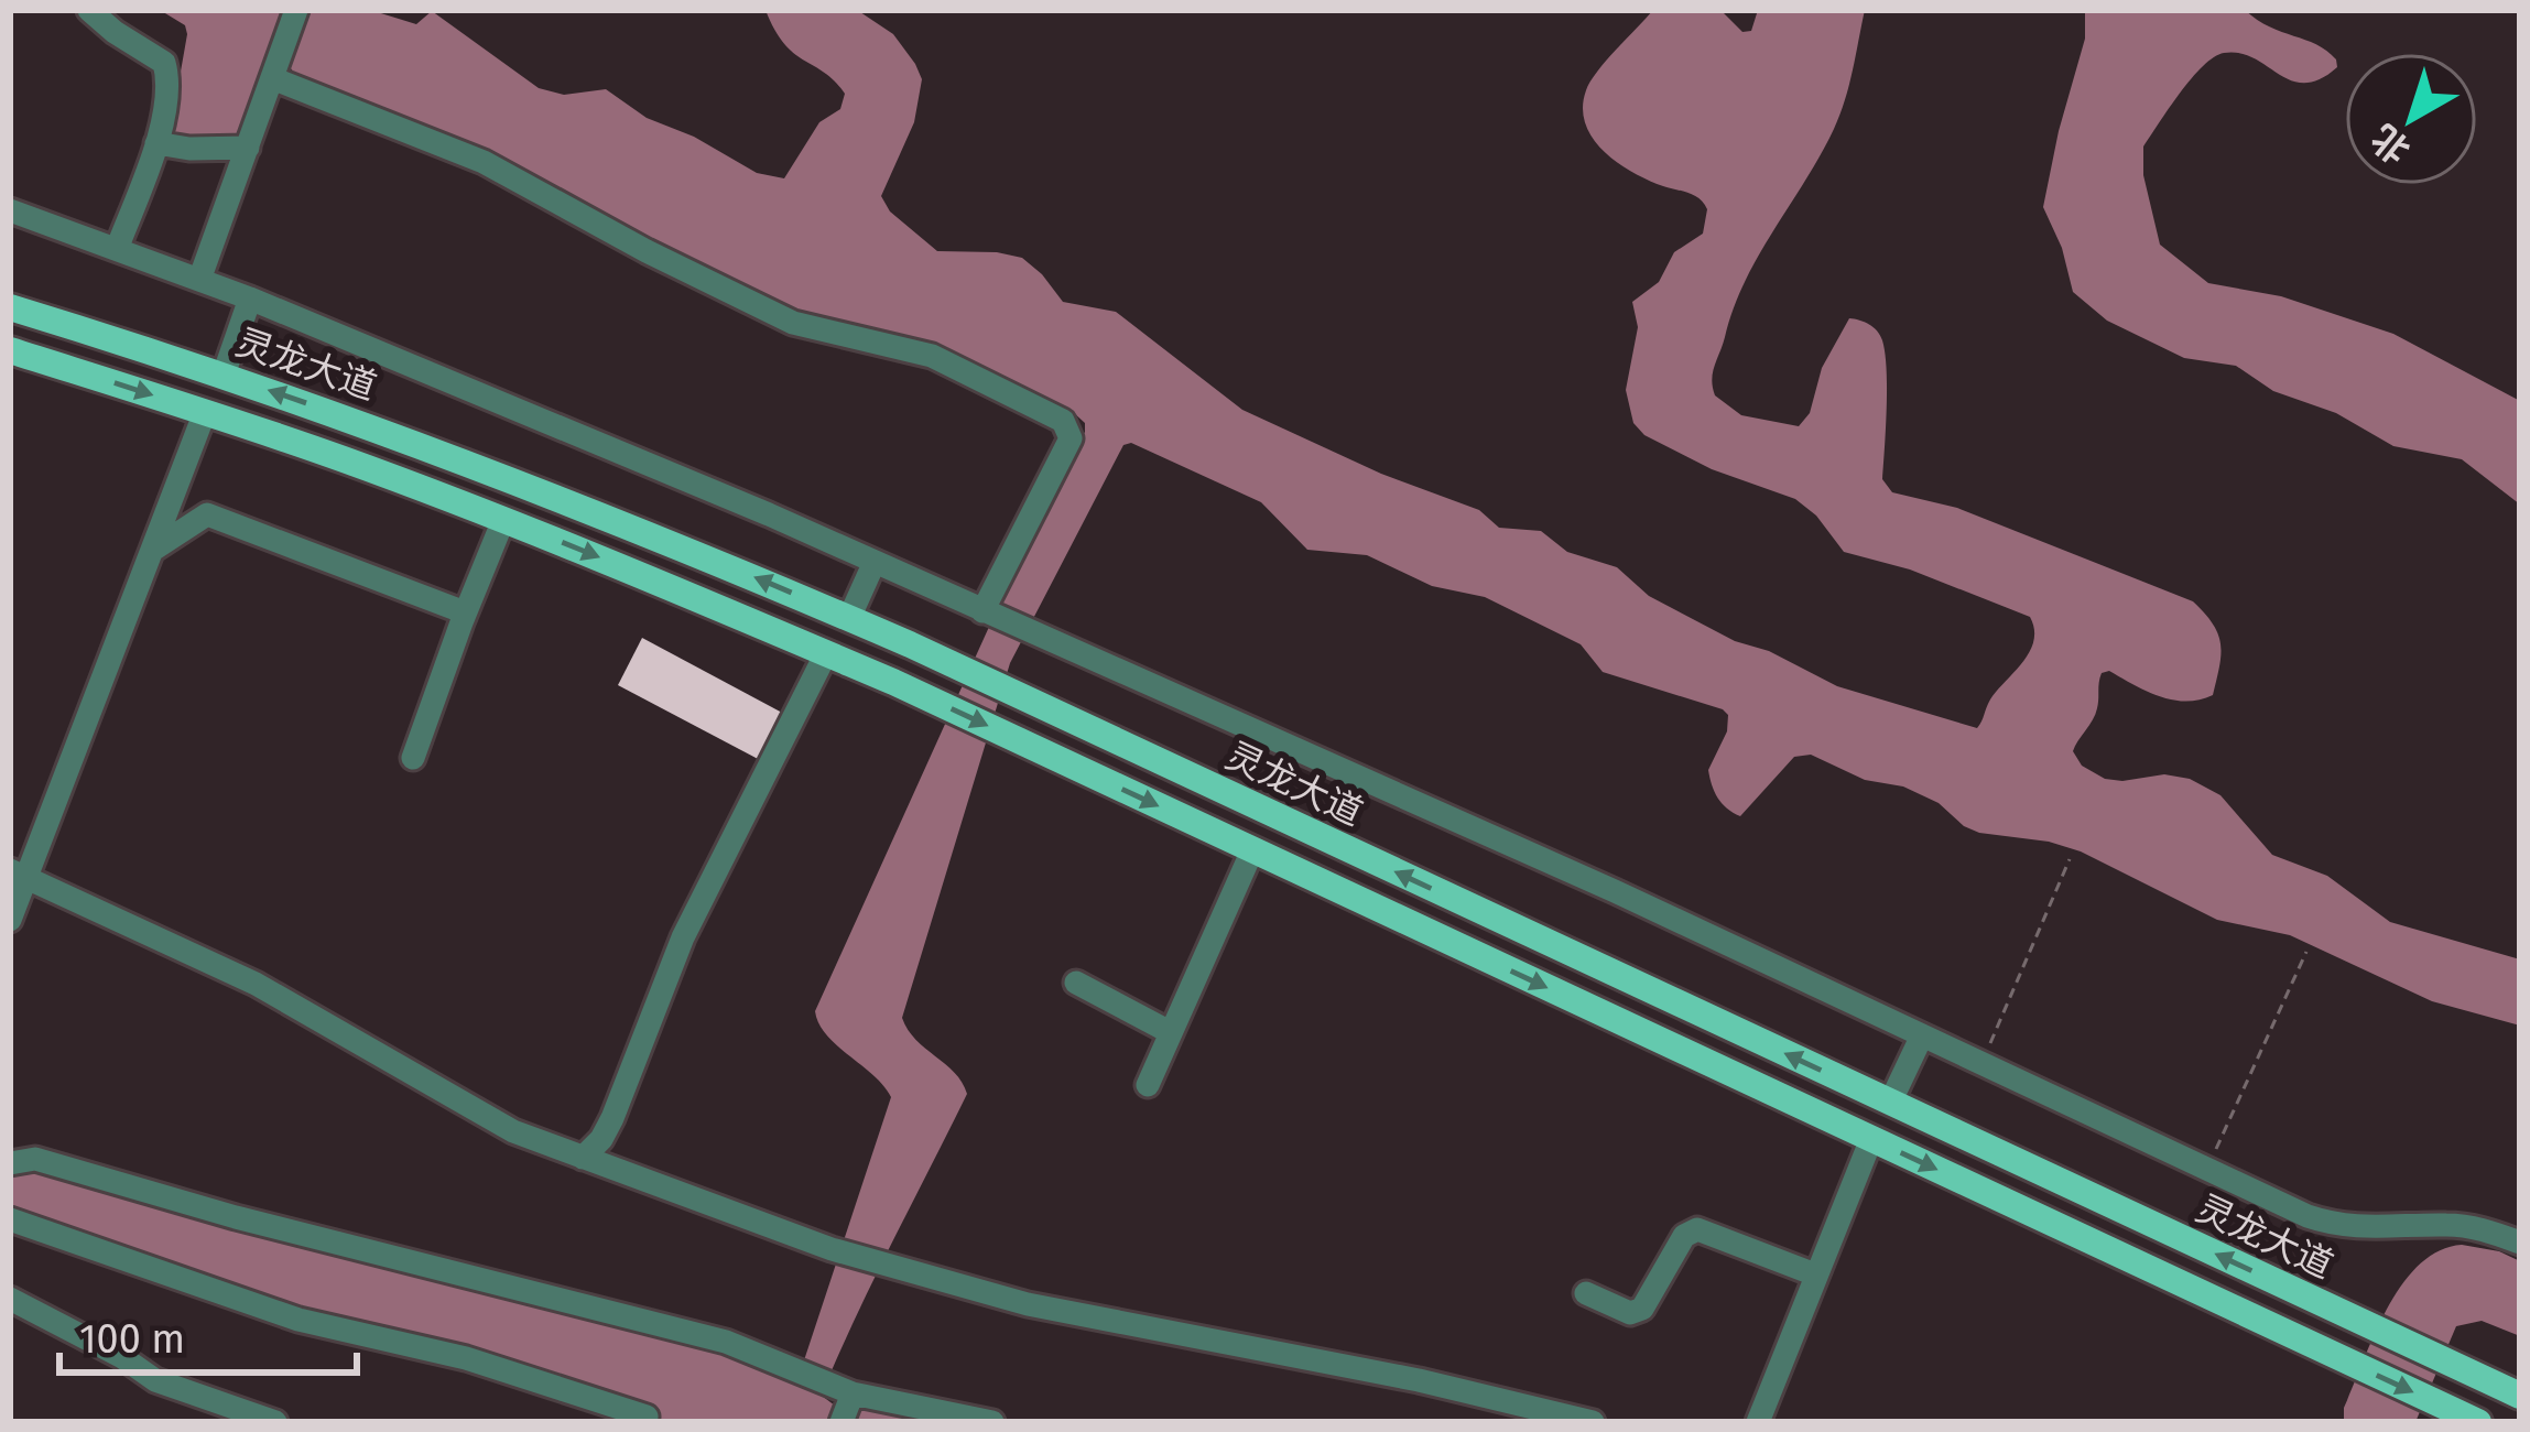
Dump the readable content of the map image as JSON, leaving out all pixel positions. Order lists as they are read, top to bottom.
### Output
{
  "streets": {
    "main road": ["灵龙大道"]
  },
  "scale_bar": "100 m",
  "north": "bottom left"
}
